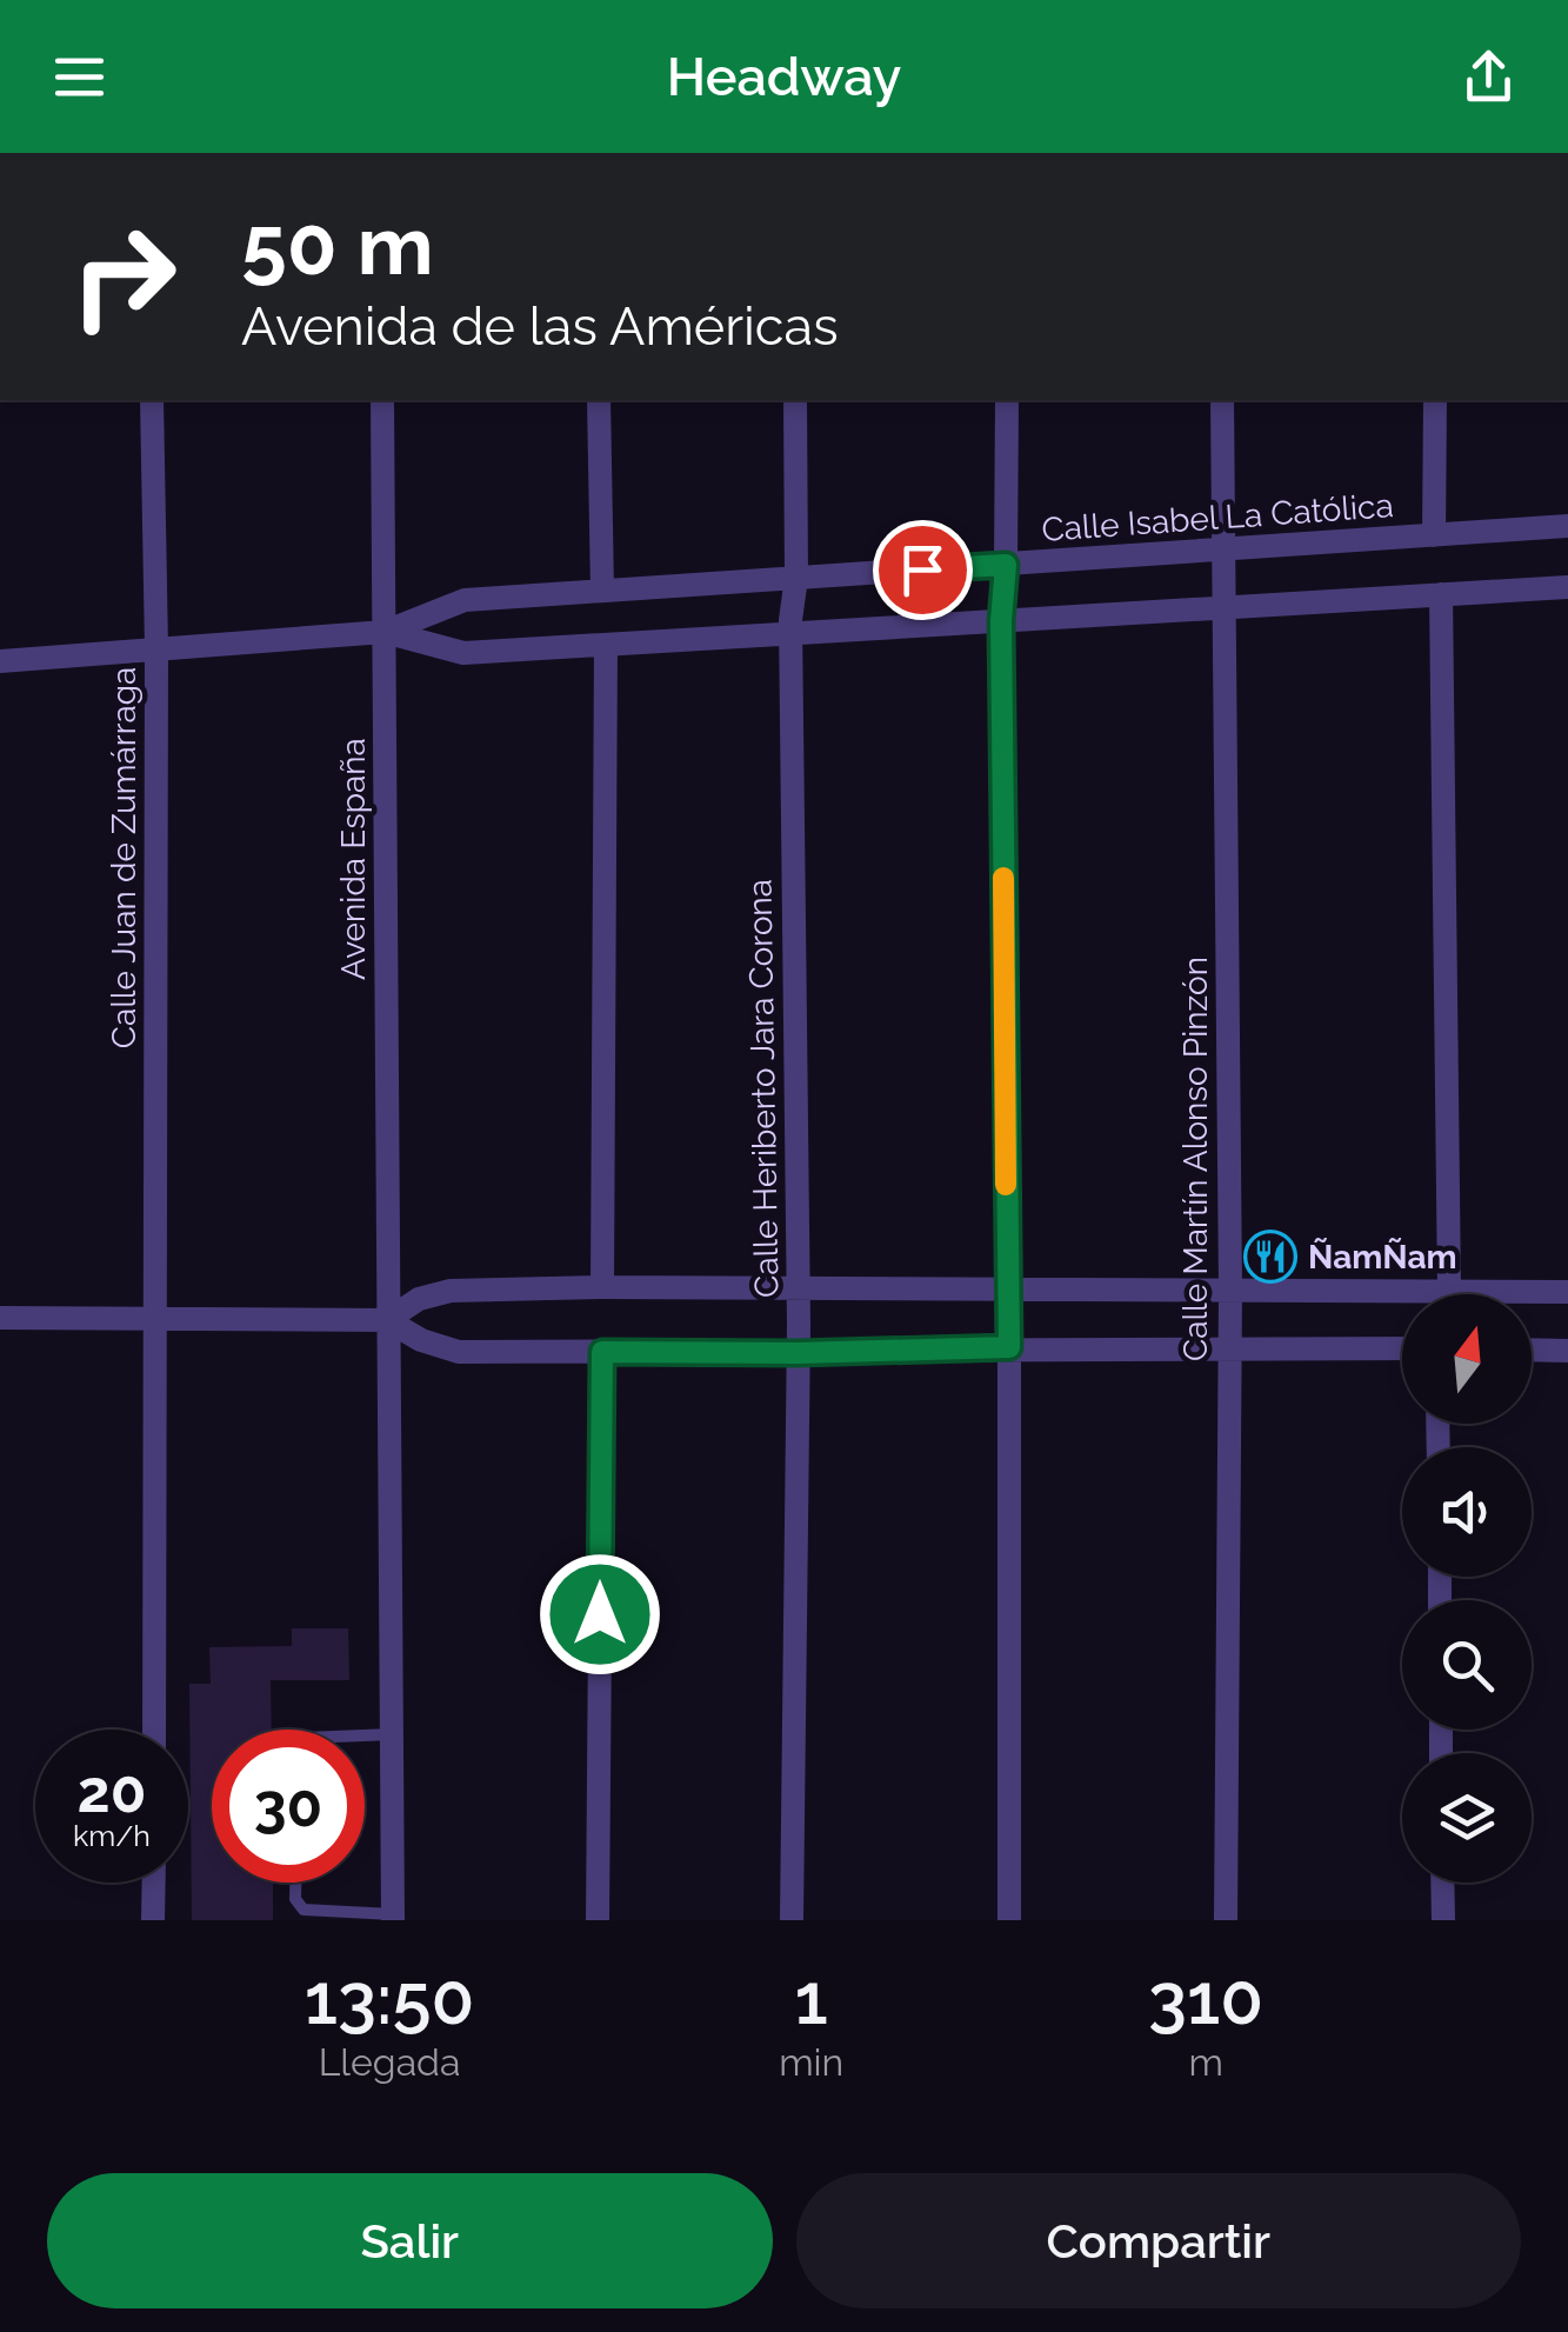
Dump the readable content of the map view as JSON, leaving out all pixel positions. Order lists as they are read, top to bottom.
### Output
{
  "streets": {
    "street": [
      "Calle Isabel La Católica",
      "Calle Juan de Zumárraga",
      "Avenida España",
      "Calle Heriberto Jara Corona",
      "Calle Martín Alonso Pinzón"
    ]
  },
  "crossings": [
    ["Calle Isabel La Católica", "Calle Juan de Zumárraga"],
    ["Calle Isabel La Católica", "Avenida España"],
    ["Calle Isabel La Católica", "Calle Heriberto Jara Corona"],
    ["Calle Isabel La Católica", "Calle Martín Alonso Pinzón"]
  ],
  "places": {
    "restaurant": ["ÑamÑam"]
  },
  "north": "top",
  "page": {
    "header": "Headway",
    "turn": ["50 m", "Avenida de las Américas"],
    "speed": "20 km/h",
    "limit": "30",
    "eta": [
      "13:50",
      "Llegada",
      "1",
      "min",
      "310",
      "m"
    ],
    "buttons": ["Salir", "Compartir"]
  }
}
